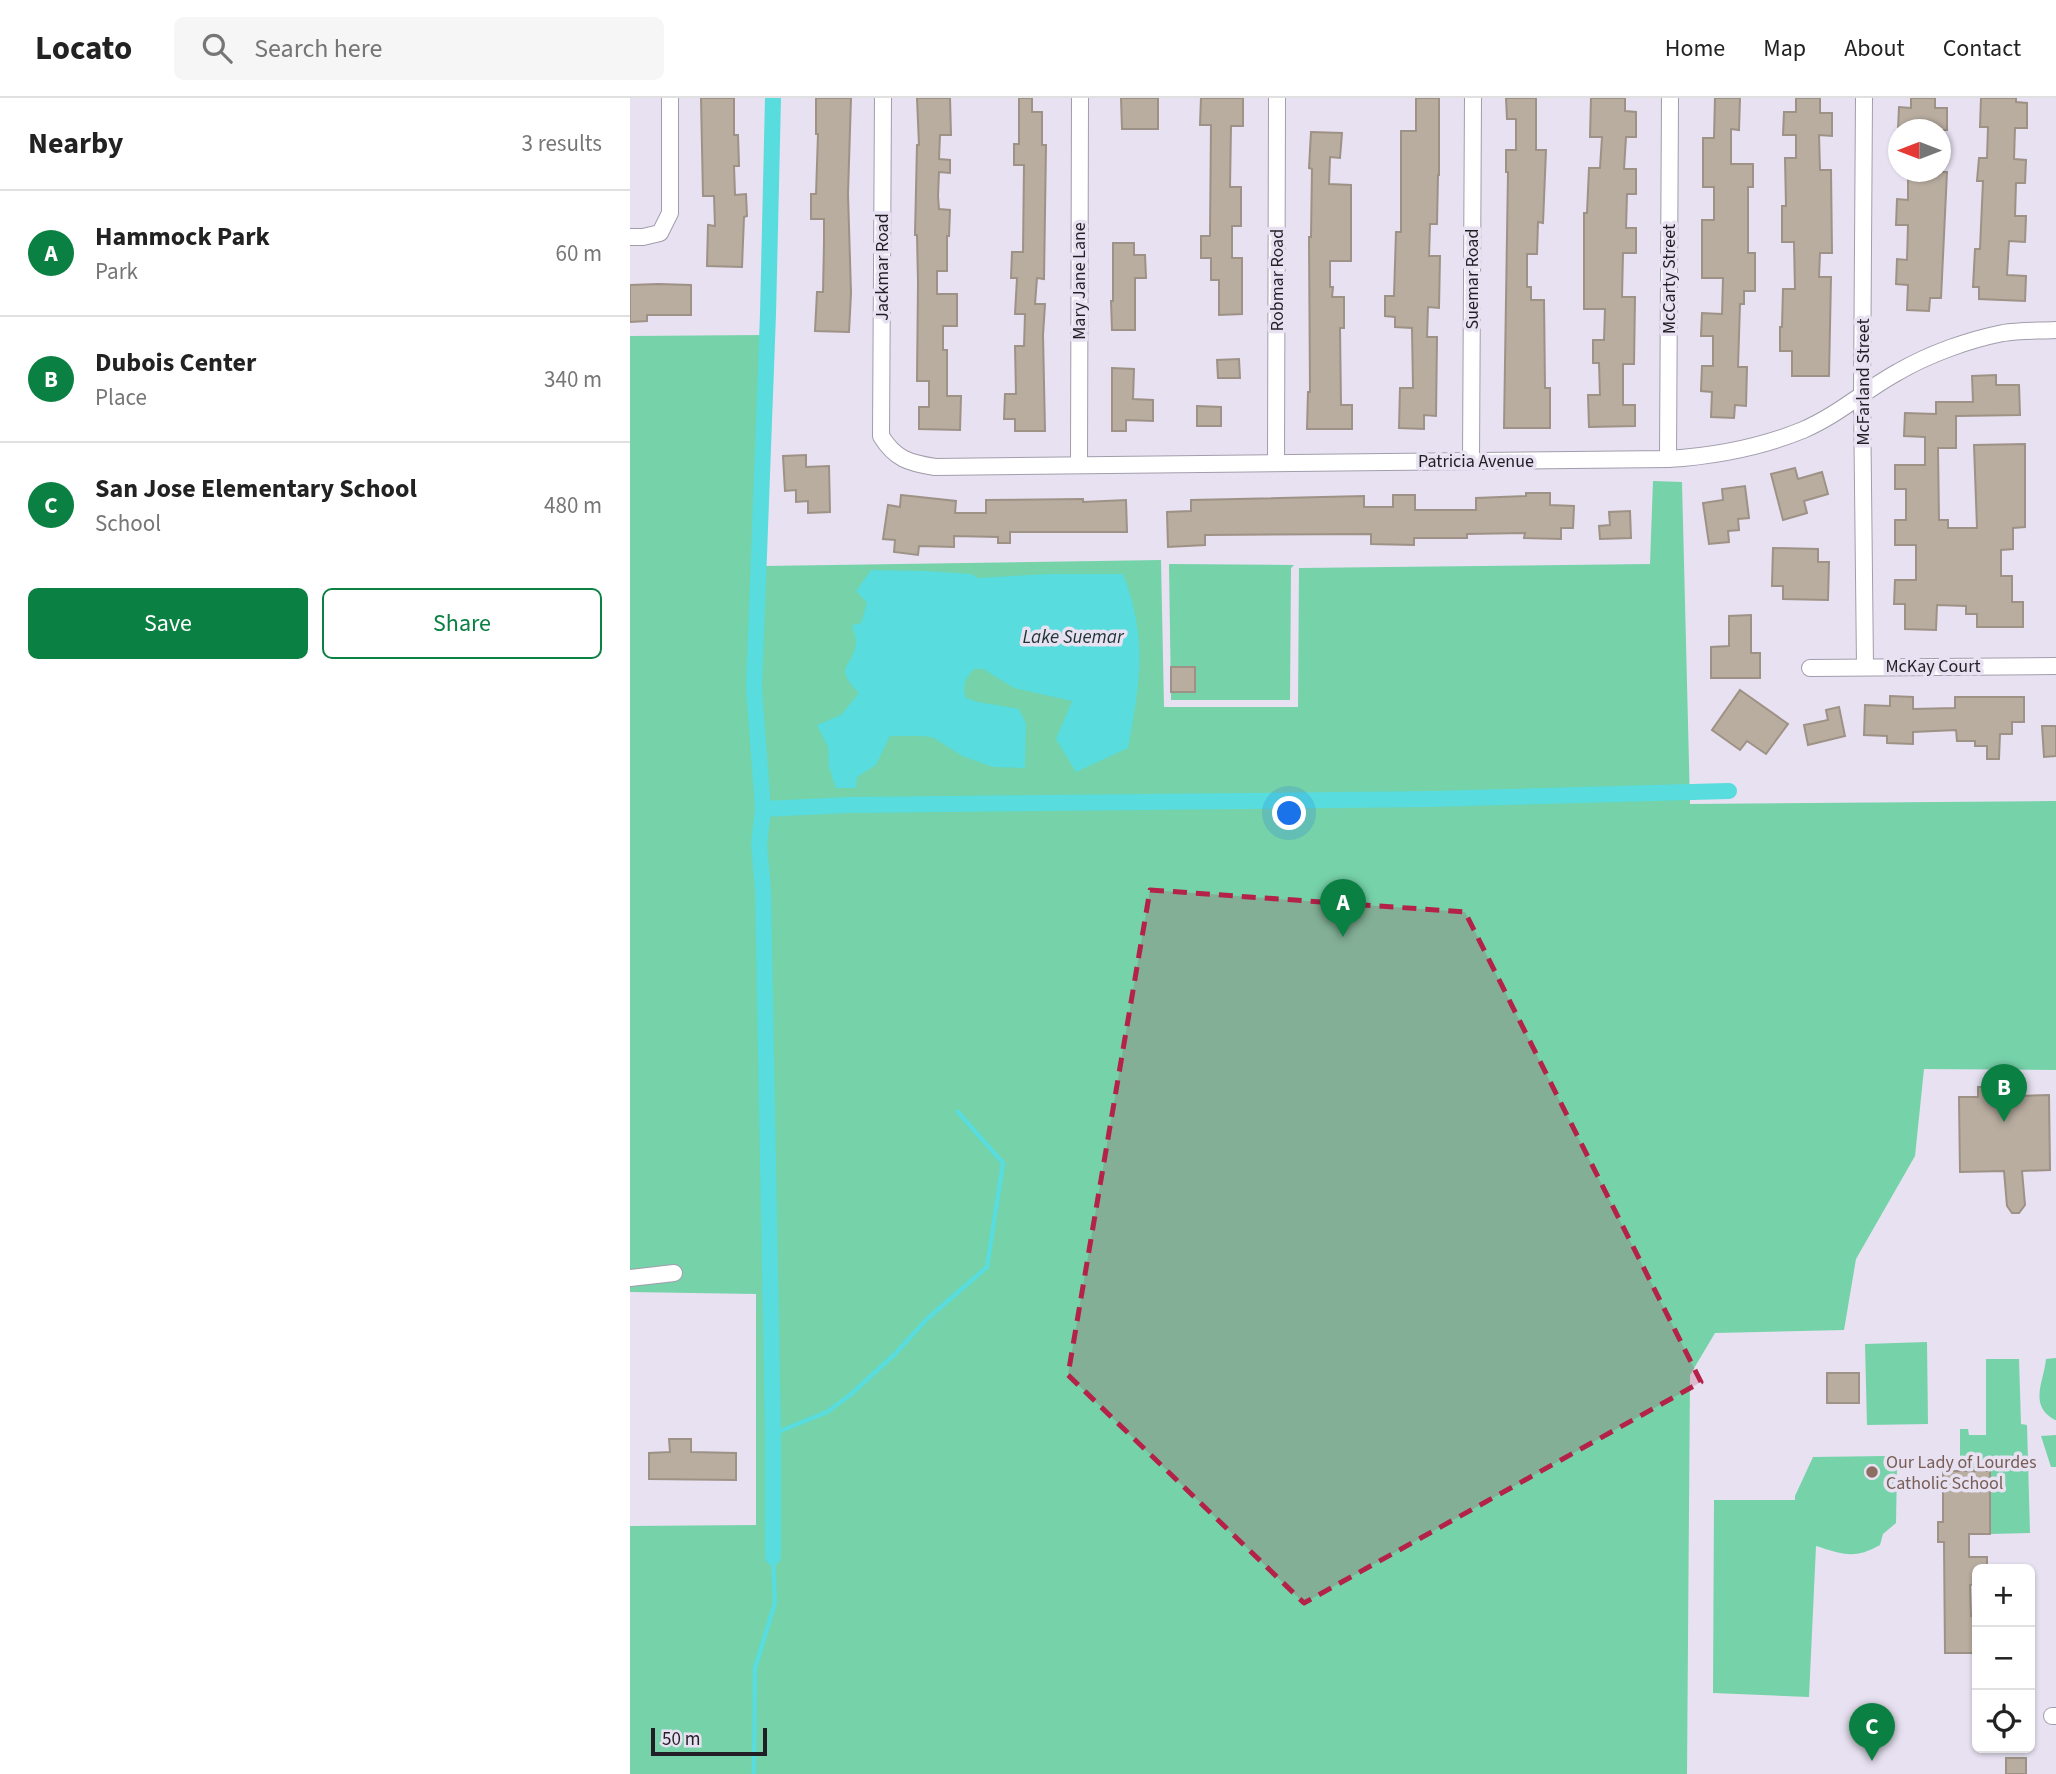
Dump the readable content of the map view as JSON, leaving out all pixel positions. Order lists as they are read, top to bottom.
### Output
{
  "streets": {
    "street": [
      "Jackmar Road",
      "Suemar Road",
      "McCarty Street",
      "Robmar Road",
      "Mary Jane Lane",
      "McFarland Street",
      "Patricia Avenue",
      "McKay Court"
    ]
  },
  "crossings": [
    ["Jackmar Road", "Patricia Avenue"],
    ["Suemar Road", "Patricia Avenue"],
    ["McCarty Street", "Patricia Avenue"],
    ["Robmar Road", "Patricia Avenue"],
    ["Mary Jane Lane", "Patricia Avenue"],
    ["McFarland Street", "Patricia Avenue"],
    ["McFarland Street", "McKay Court"]
  ],
  "water": ["Lake Suemar"],
  "places": ["Our Lady of Lourdes Catholic School"],
  "scale_bar": "50 m",
  "north": "left",
  "page": {
    "header": "Locato",
    "search": "Search here",
    "nav": [
      "Home",
      "Map",
      "About",
      "Contact"
    ],
    "heading": ["Nearby", "3 results"],
    "list": [
      {
        "mark": "A",
        "name": "Hammock Park",
        "note": "Park",
        "value": "60 m"
      },
      {
        "mark": "B",
        "name": "Dubois Center",
        "note": "Place",
        "value": "340 m"
      },
      {
        "mark": "C",
        "name": "San Jose Elementary School",
        "note": "School",
        "value": "480 m"
      }
    ],
    "buttons": ["Save", "Share"],
    "pins": ["A", "B", "C"],
    "map_buttons": ["+", "−"],
    "scale": "50 m"
  }
}
